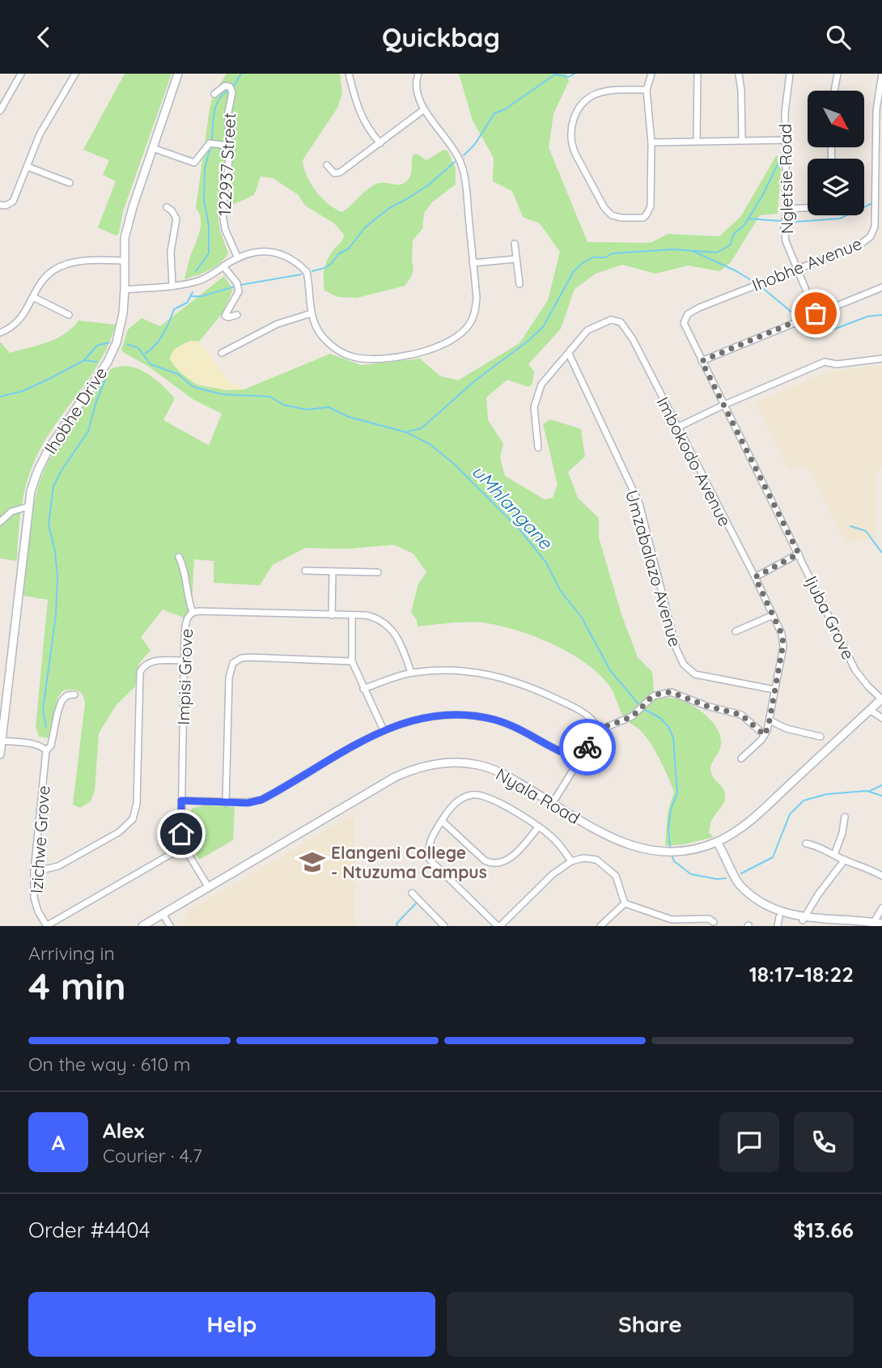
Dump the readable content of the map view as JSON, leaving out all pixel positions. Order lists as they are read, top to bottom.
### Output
{
  "streets": {
    "street": [
      "122937 Street",
      "Ngletsie Road",
      "Ihobhe Avenue",
      "Ihobhe Drive",
      "Imbokodo Avenue",
      "Umzabalazo Avenue",
      "Ijuba Grove",
      "Impisi Grove",
      "Nyala Road",
      "Izichwe Grove"
    ]
  },
  "crossings": [
    ["Ngletsie Road", "Ihobhe Avenue"],
    ["Ihobhe Avenue", "Ijuba Grove"],
    ["Imbokodo Avenue", "Umzabalazo Avenue"],
    ["Ijuba Grove", "Nyala Road"],
    ["Impisi Grove", "Nyala Road"]
  ],
  "water": ["uMhlangane"],
  "places": {
    "school or university": ["Elangeni College - Ntuzuma Campus"]
  },
  "north": "bottom right",
  "page": {
    "header": "Quickbag",
    "heading": ["4 min", "Arriving in", "18:17–18:22"],
    "panel": [
      "Alex",
      "Courier · 4.7",
      "Order #4404",
      "$13.66"
    ],
    "bar": "On the way · 610 m",
    "round": "A",
    "buttons": ["Help", "Share"]
  }
}
